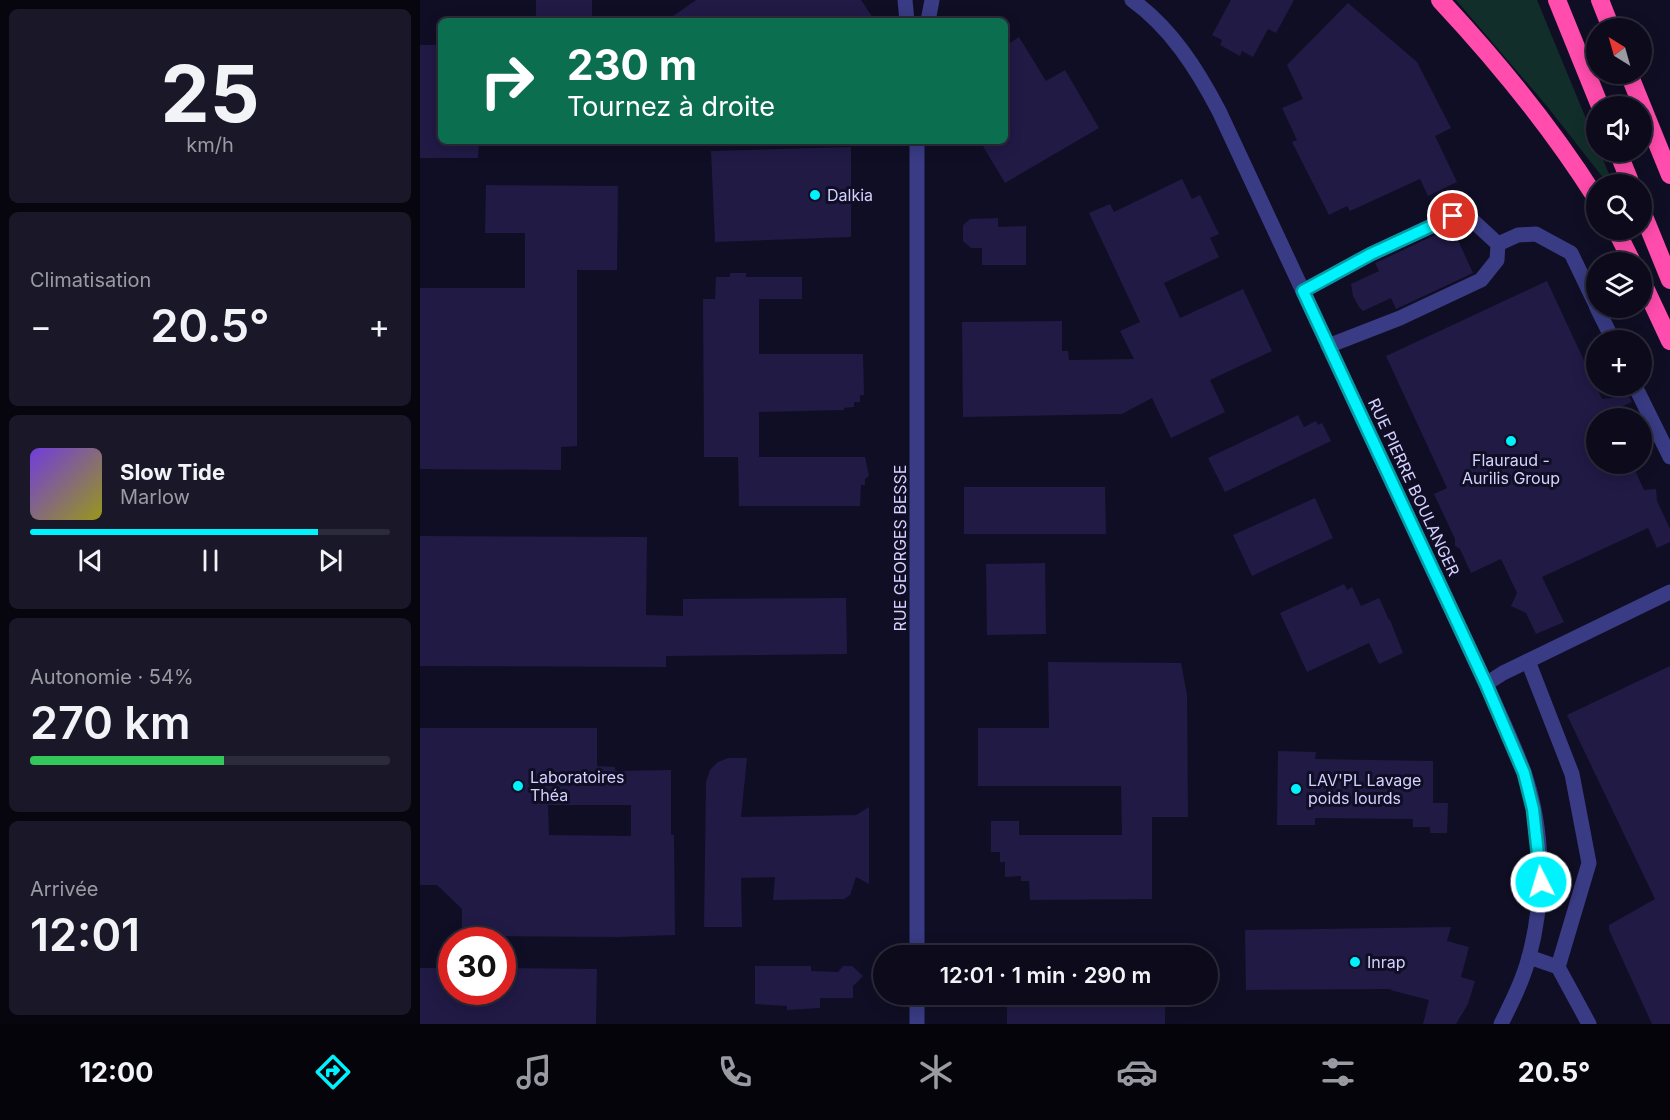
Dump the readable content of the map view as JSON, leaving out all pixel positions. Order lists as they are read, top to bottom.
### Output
{
  "streets": {
    "street": ["RUE PIERRE BOULANGER", "RUE GEORGES BESSE"]
  },
  "places": [
    "Dalkia",
    "Flauraud - Aurilis Group",
    "Laboratoires Théa",
    "LAV'PL Lavage poids lourds",
    "Inrap"
  ],
  "north": "top left",
  "page": {
    "tile": [
      ["25", "km/h"],
      "Climatisation",
      ["Autonomie · 54%", "270 km"],
      ["Arrivée", "12:01"]
    ],
    "map_buttons": ["+", "−"],
    "turn": ["230 m", "Tournez à droite"],
    "heat": ["−", "20.5°", "+"],
    "song": ["Slow Tide", "Marlow"],
    "limit": "30",
    "trip": "12:01 · 1 min · 290 m",
    "tabs": ["12:00", "20.5°"]
  }
}
